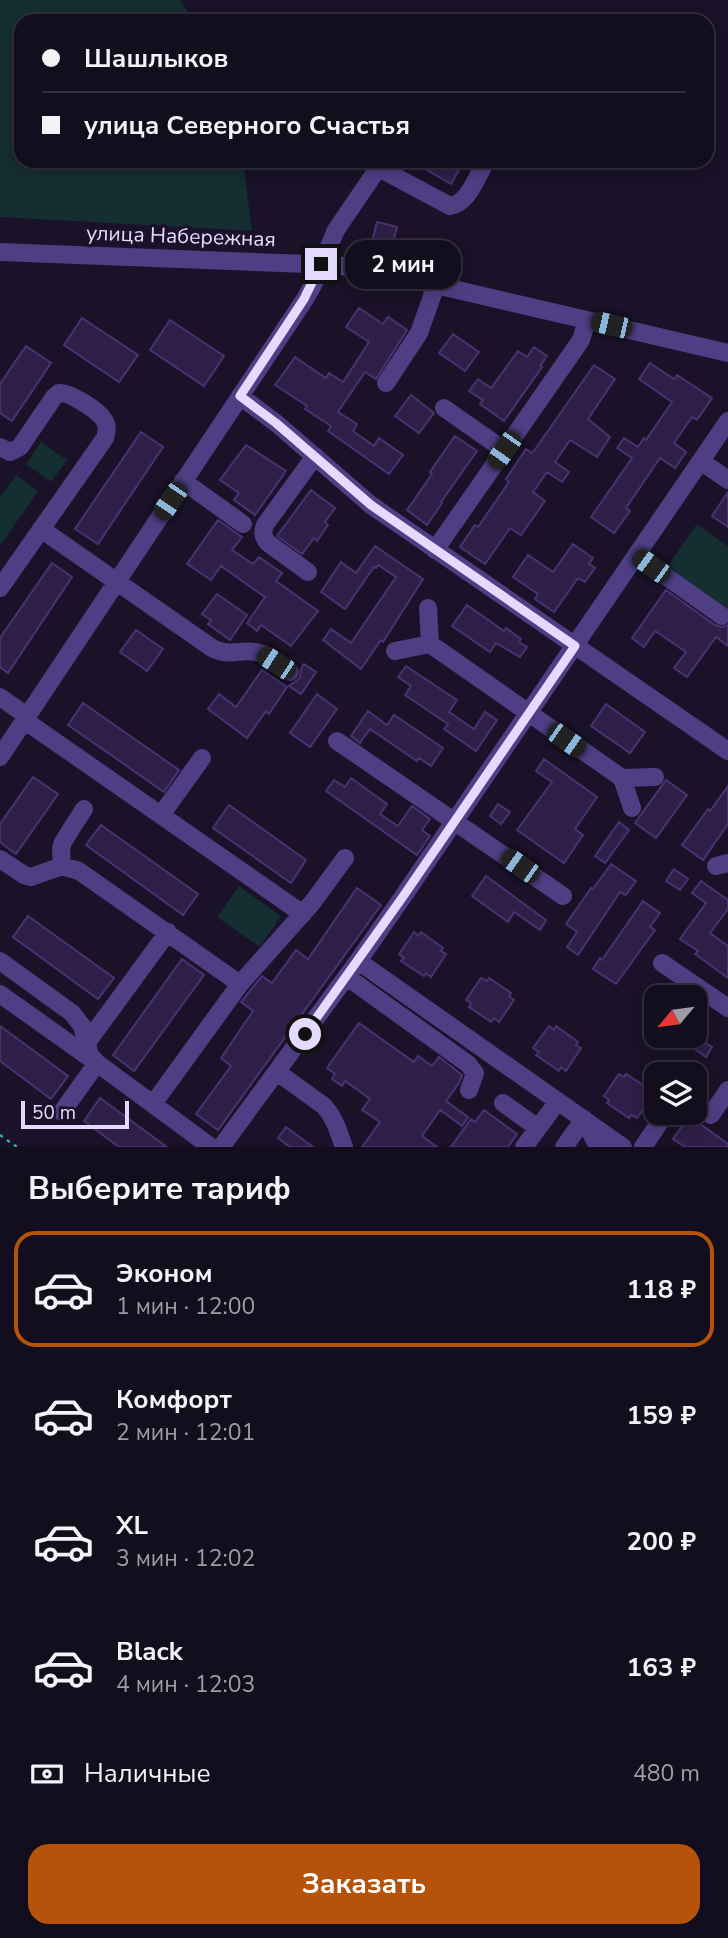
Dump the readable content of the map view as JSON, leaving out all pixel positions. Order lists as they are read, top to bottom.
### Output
{
  "streets": {
    "street": ["улица Набережная"]
  },
  "scale_bar": "50 m",
  "north": "bottom left",
  "page": {
    "banner": ["Шашлыков", "улица Северного Счастья"],
    "bubble": "2 мин",
    "scale": "50 m",
    "heading": "Выберите тариф",
    "list": [
      {
        "name": "Эконом",
        "note": "1 мин · 12:00",
        "value": "118 ₽"
      },
      {
        "name": "Комфорт",
        "note": "2 мин · 12:01",
        "value": "159 ₽"
      },
      {
        "name": "XL",
        "note": "3 мин · 12:02",
        "value": "200 ₽"
      },
      {
        "name": "Black",
        "note": "4 мин · 12:03",
        "value": "163 ₽"
      }
    ],
    "pay": ["Наличные", "480 m"],
    "buttons": "Заказать"
  }
}
